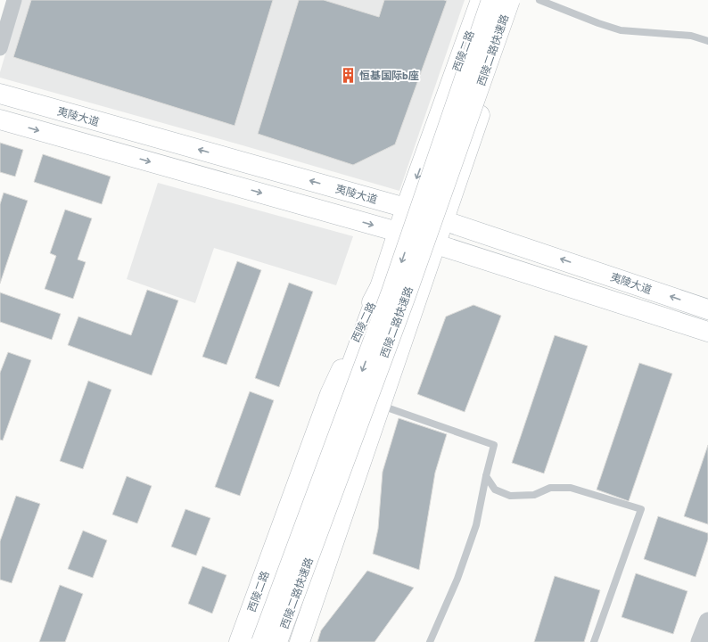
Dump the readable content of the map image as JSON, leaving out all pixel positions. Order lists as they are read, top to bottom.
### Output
{
  "streets": {
    "main road": ["西陵二路快速路", "西陵二路", "夷陵大道"]
  },
  "crossings": [
    ["西陵二路", "夷陵大道"]
  ],
  "places": {
    "building": ["恒基国际b座"]
  }
}
